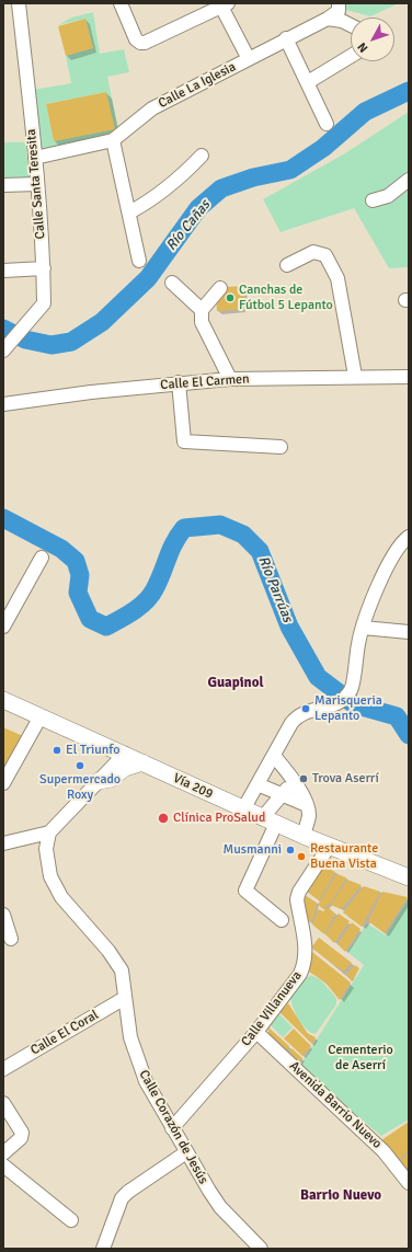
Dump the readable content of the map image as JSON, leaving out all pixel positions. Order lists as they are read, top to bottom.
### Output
{
  "streets": {
    "main road": ["Vía 209"],
    "street": [
      "Calle La Iglesia",
      "Calle Santa Teresita",
      "Calle El Carmen",
      "Calle Villanueva",
      "Calle El Coral",
      "Avenida Barrio Nuevo",
      "Calle Corazón de Jesús"
    ]
  },
  "crossings": [
    ["Calle La Iglesia", "Calle Santa Teresita"],
    ["Vía 209", "Calle Villanueva"],
    ["Calle Villanueva", "Avenida Barrio Nuevo"],
    ["Calle Villanueva", "Calle Corazón de Jesús"],
    ["Calle El Coral", "Calle Corazón de Jesús"]
  ],
  "districts": ["Guapinol", "Barrio Nuevo"],
  "water": ["Río Cañas", "Río Parrúas"],
  "parks": ["Cementerio de Aserrí"],
  "places": [
    "Canchas de Fútbol 5 Lepanto",
    "Marisqueria Lepanto",
    "El Triunfo",
    "Supermercado Roxy",
    "Trova Aserrí",
    "Clínica ProSalud",
    "Musmanni",
    "Restaurante Buena Vista"
  ],
  "north": "bottom left"
}
